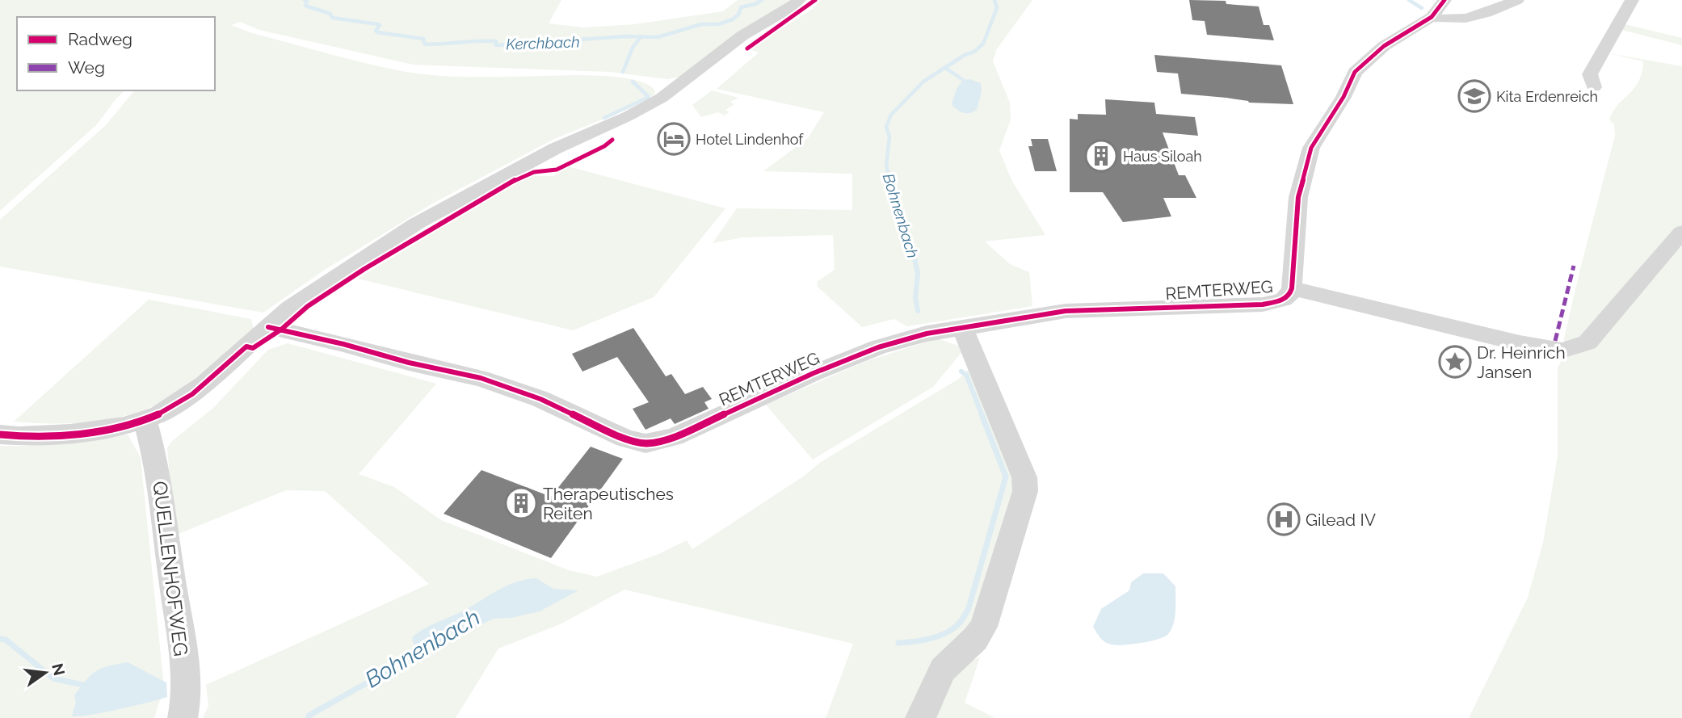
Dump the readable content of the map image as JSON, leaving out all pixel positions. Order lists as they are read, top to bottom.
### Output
{
  "streets": {
    "street": ["REMTERWEG", "QUELLENHOFWEG"]
  },
  "water": ["Kerchbach", "Bohnenbach"],
  "places": {
    "school or university": ["Kita Erdenreich"],
    "hotel": ["Hotel Lindenhof"],
    "building": ["Haus Siloah", "Therapeutisches Reiten"],
    "place": ["Dr. Heinrich Jansen"],
    "hospital": ["Gilead IV"]
  },
  "legend": ["Radweg", "Weg"],
  "north": "right"
}
